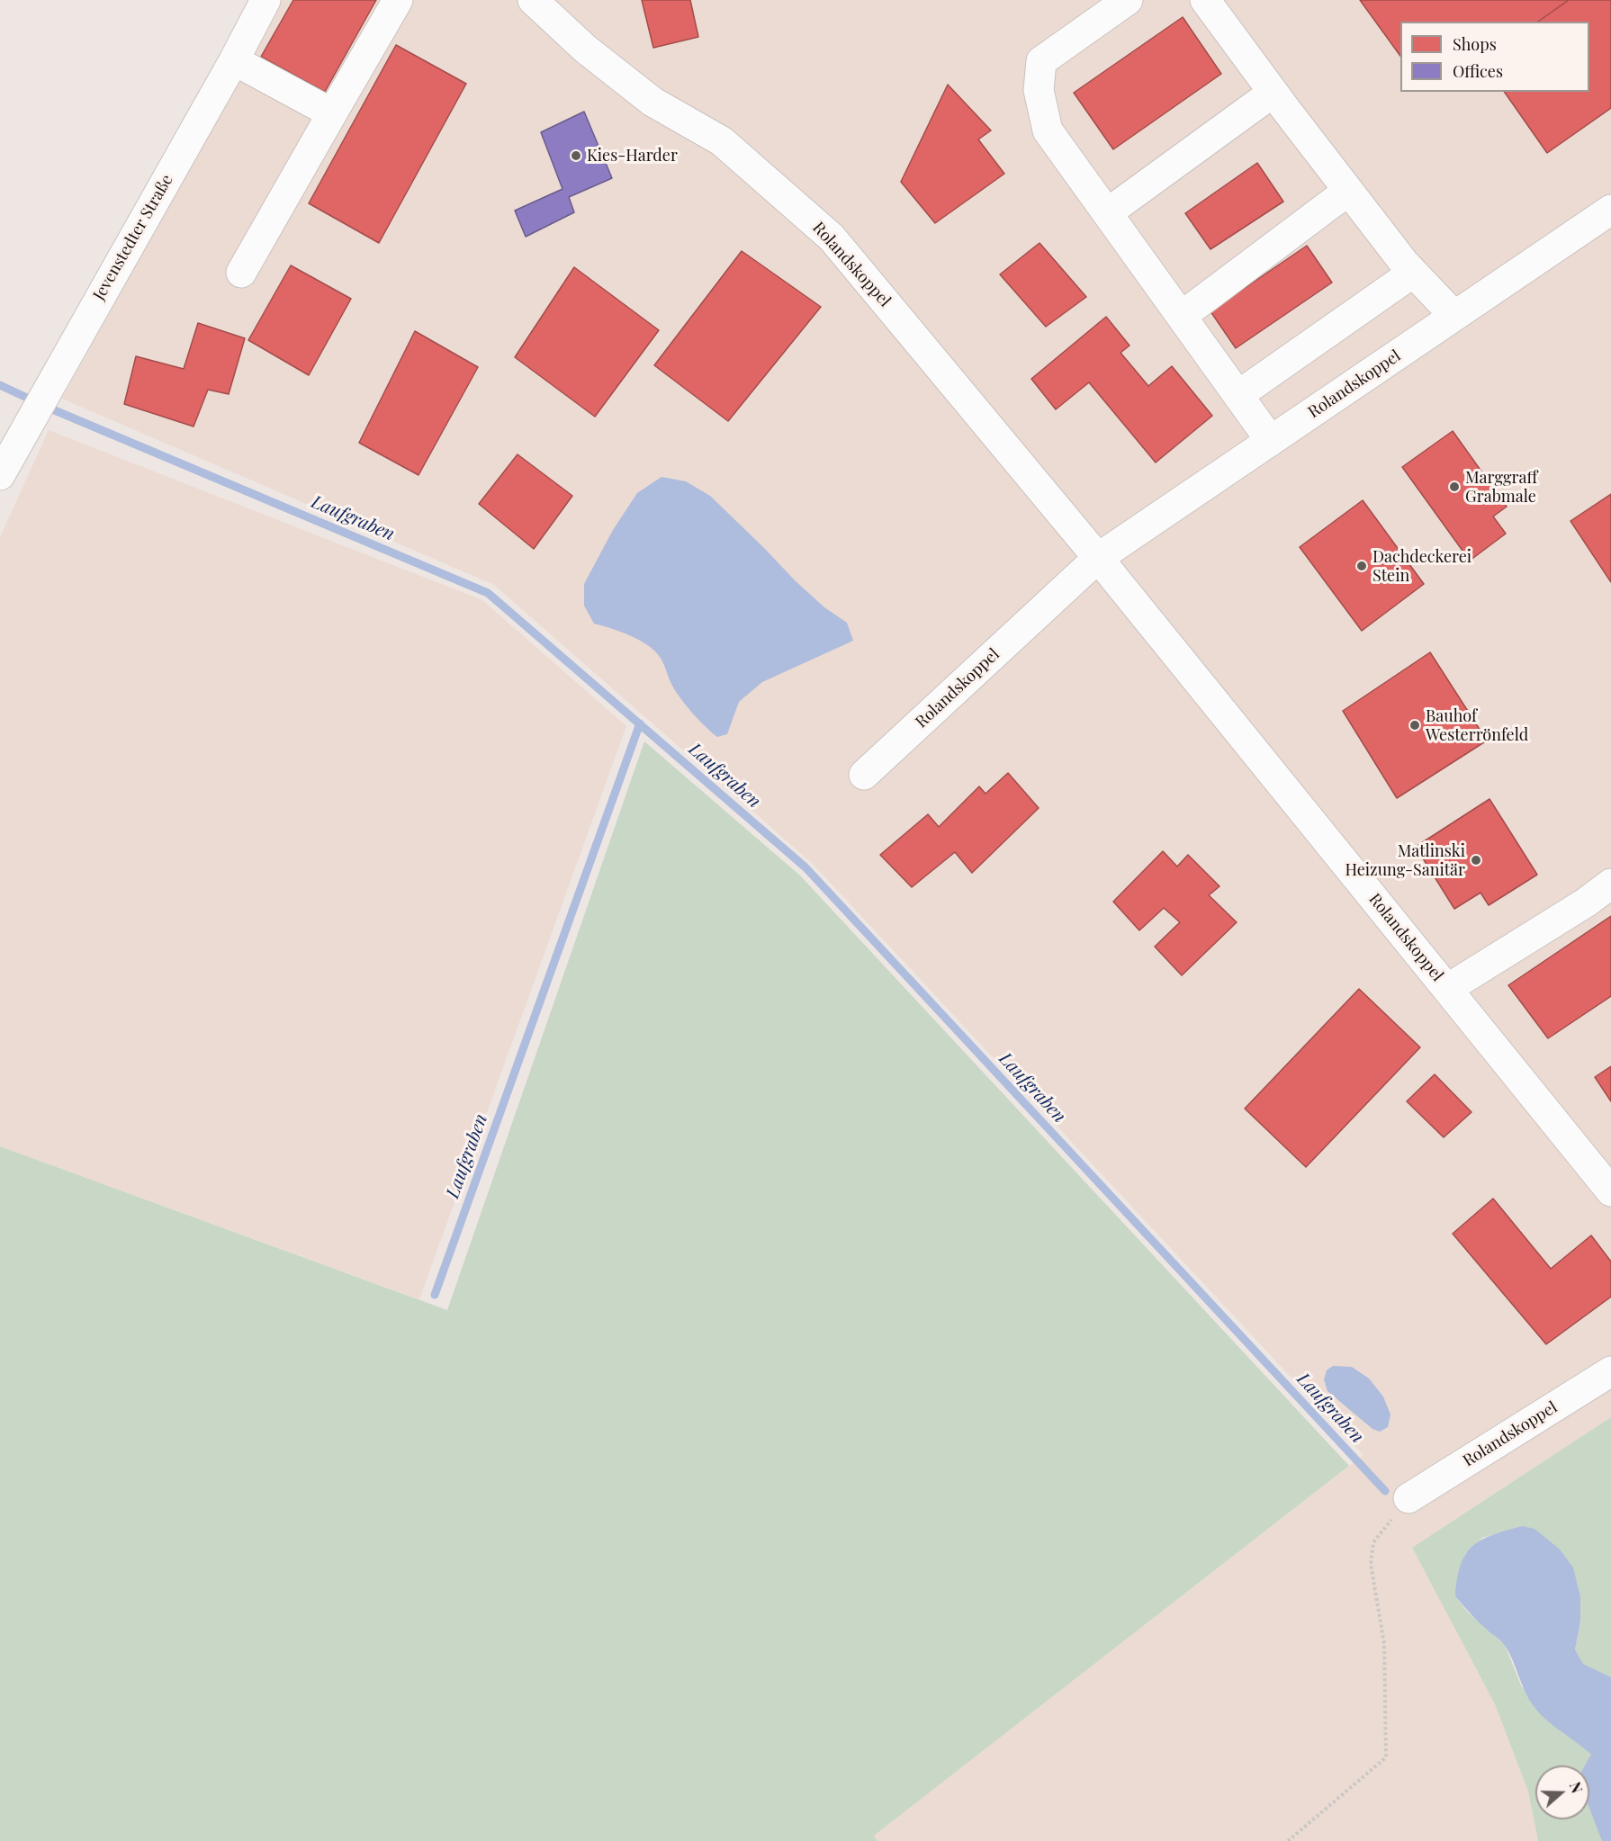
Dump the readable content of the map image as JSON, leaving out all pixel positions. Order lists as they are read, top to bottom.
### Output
{
  "streets": {
    "street": ["Jevenstedter Straße", "Rolandskoppel"]
  },
  "water": ["Laufgraben"],
  "places": [
    "Kies-Harder",
    "Marggraff Grabmale",
    "Dachdeckerei Stein",
    "Bauhof Westerrönfeld",
    "Matlinski Heizung-Sanitär"
  ],
  "legend": ["Shops", "Offices"],
  "north": "right"
}
